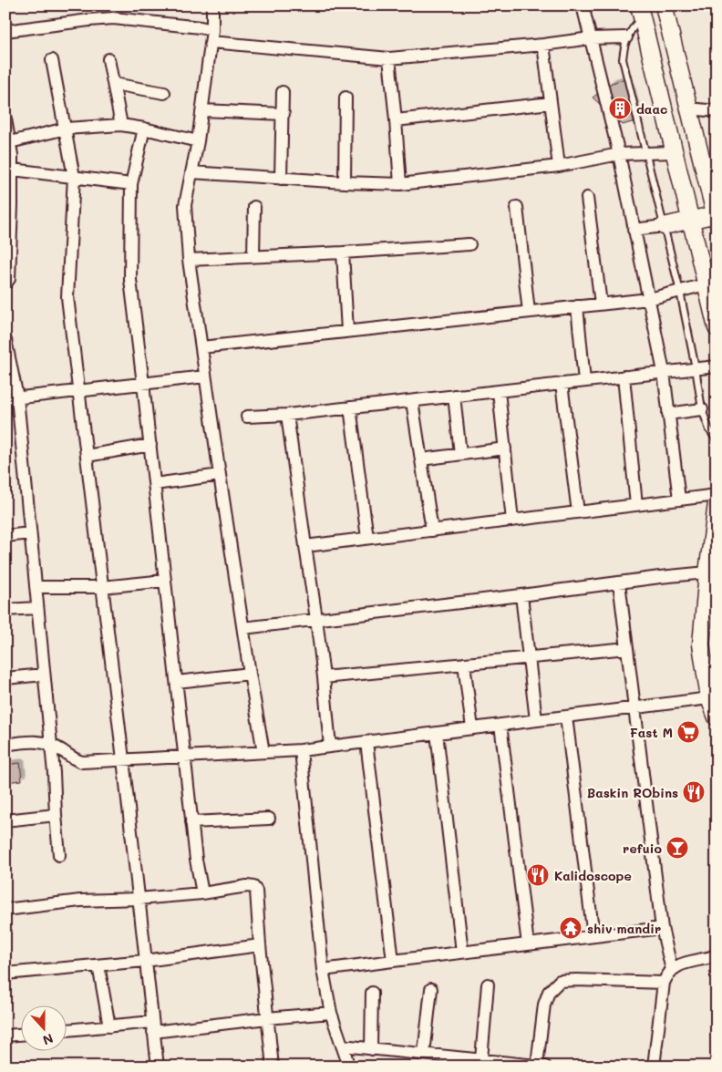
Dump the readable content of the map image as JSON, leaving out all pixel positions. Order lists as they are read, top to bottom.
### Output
{
  "places": {
    "building": ["daac"],
    "supermarket": ["Fast M"],
    "restaurant": ["Baskin RObins", "Kalidoscope"],
    "bar": ["refuio"],
    "temple": ["shiv mandir"]
  },
  "north": "bottom"
}
